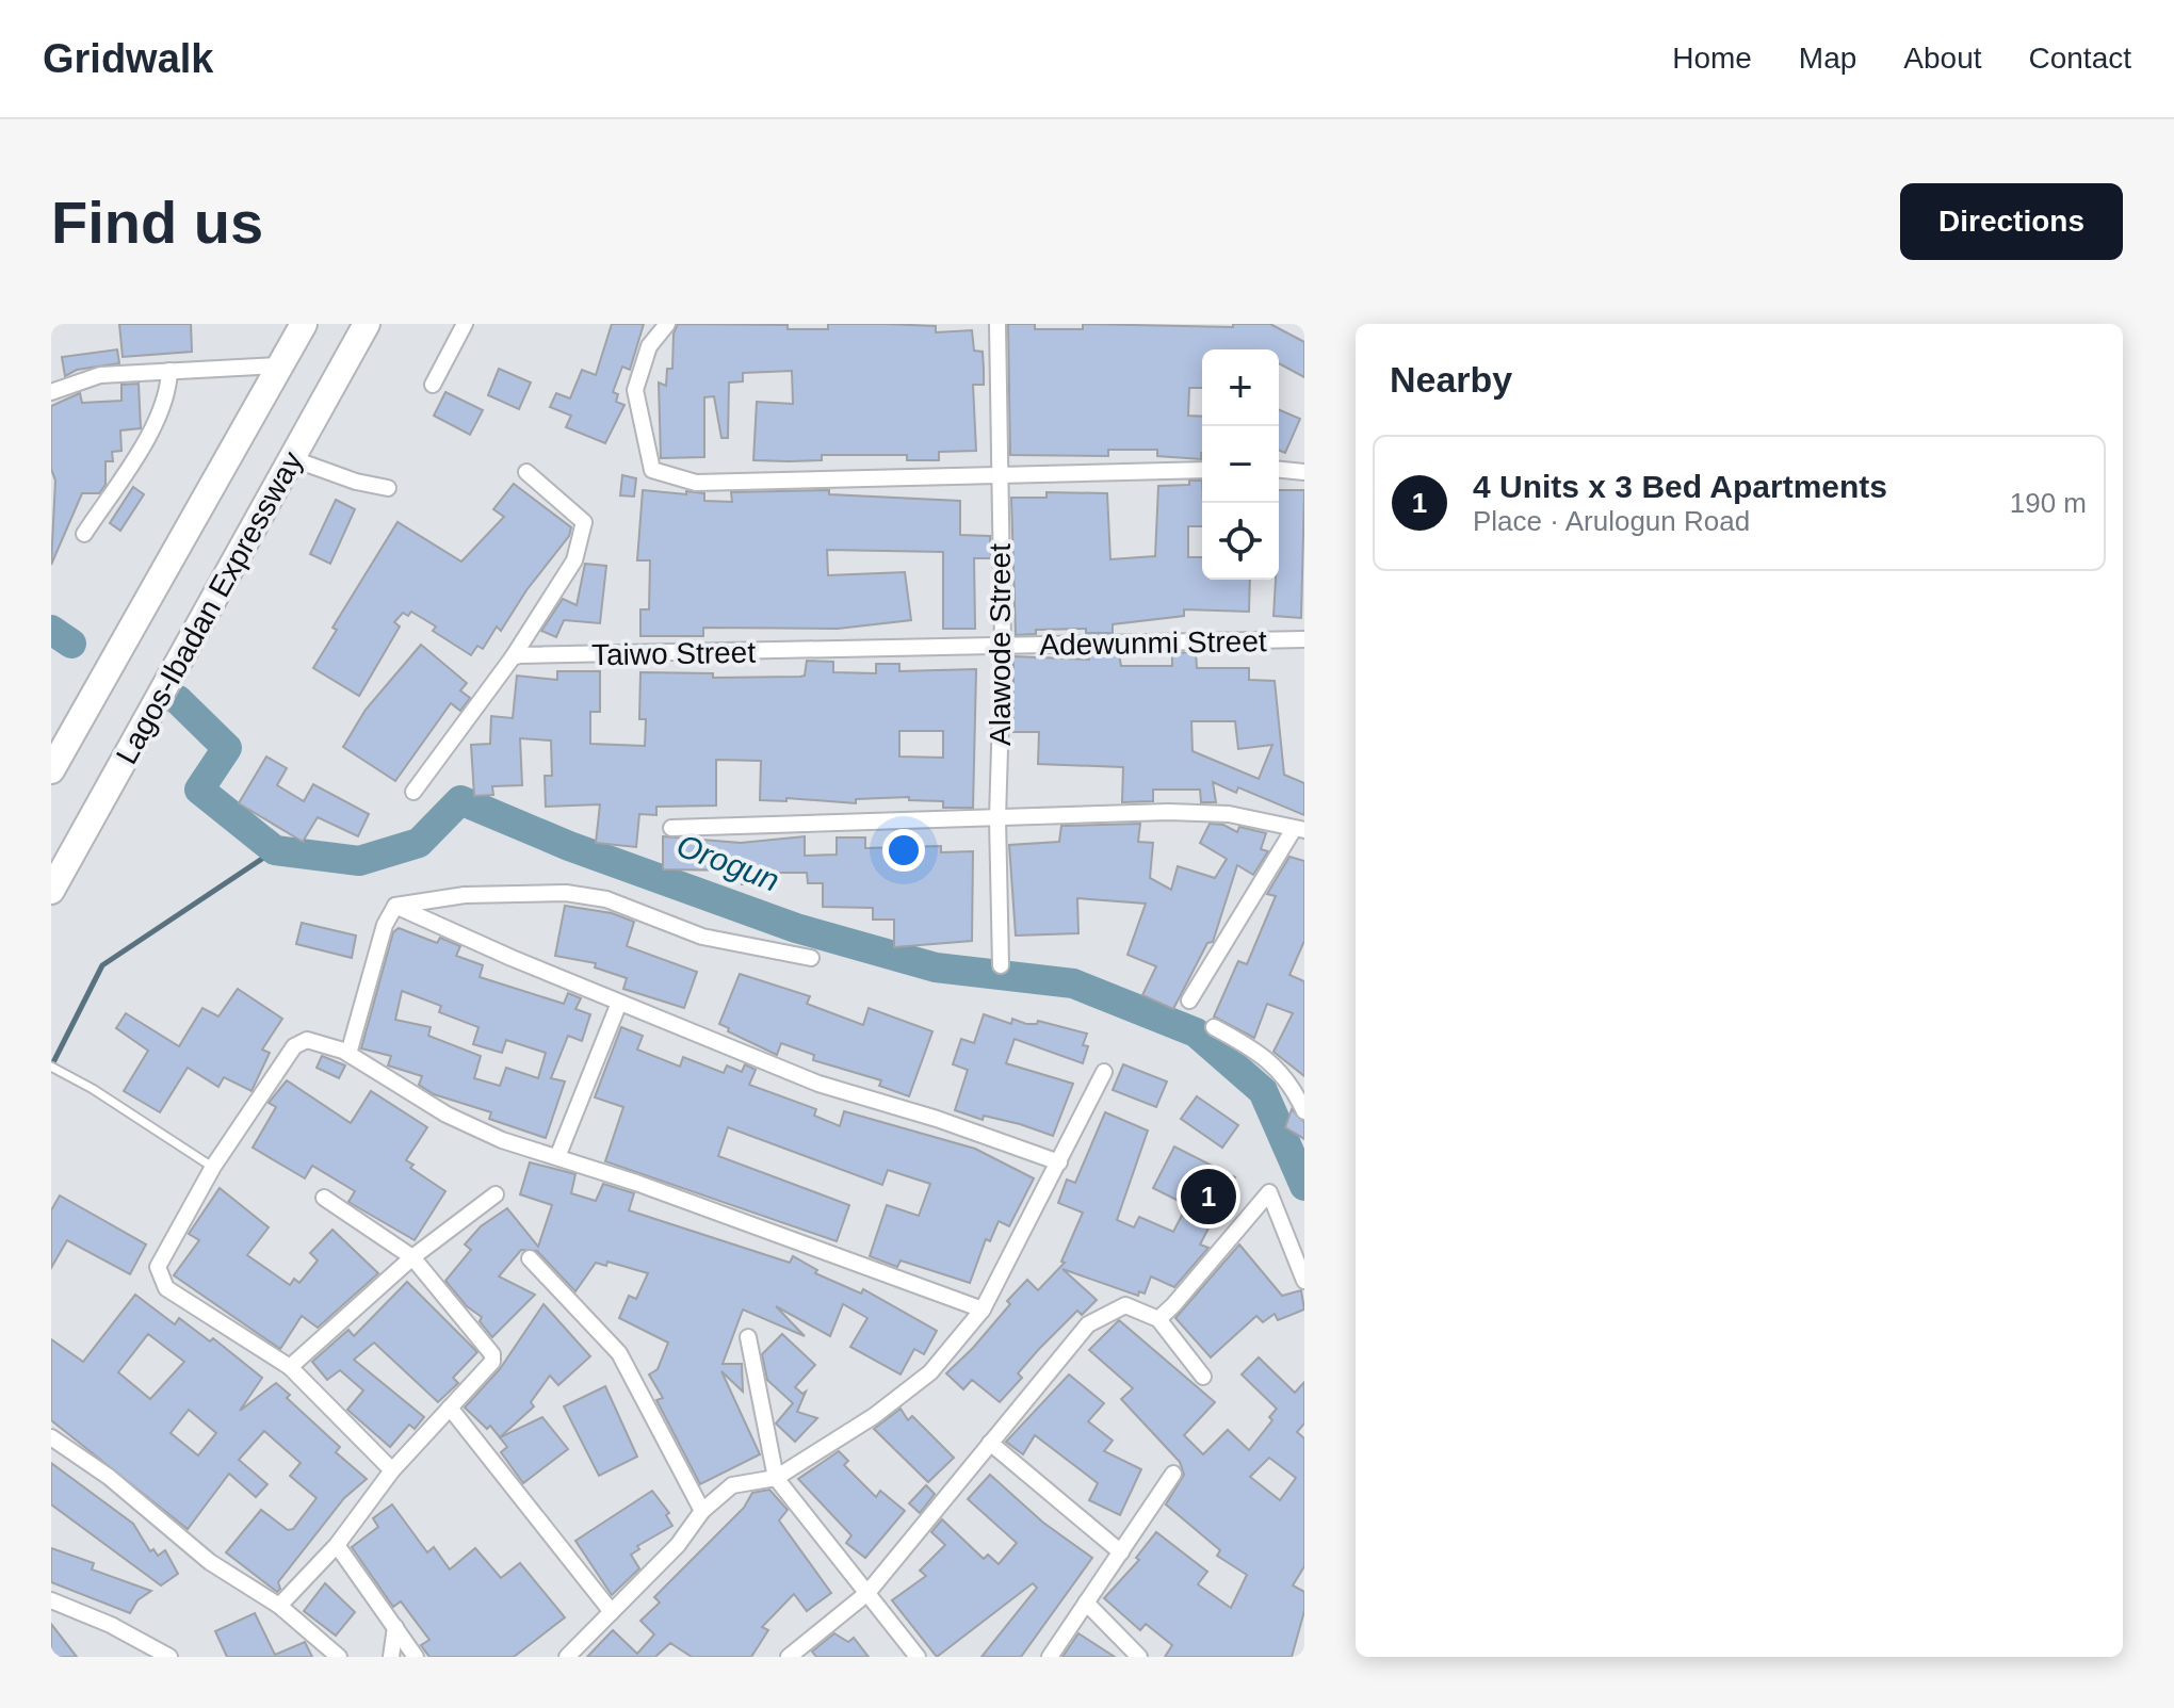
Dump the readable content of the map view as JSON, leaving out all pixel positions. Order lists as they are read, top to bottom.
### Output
{
  "streets": {
    "highway": ["Lagos-Ibadan Expressway"],
    "street": ["Adewunmi Street", "Alawode Street", "Taiwo Street"]
  },
  "crossings": [
    ["Adewunmi Street", "Alawode Street"],
    ["Adewunmi Street", "Taiwo Street"],
    ["Alawode Street", "Taiwo Street"]
  ],
  "water": ["Orogun"],
  "page": {
    "header": "Gridwalk",
    "nav": [
      "Home",
      "Map",
      "About",
      "Contact"
    ],
    "buttons": "Directions",
    "title": "Find us",
    "heading": "Nearby",
    "map_buttons": ["+", "−"],
    "list": [
      {
        "mark": "1",
        "name": "4 Units x 3 Bed Apartments",
        "note": "Place · Arulogun Road",
        "value": "190 m"
      }
    ],
    "pins": "1"
  }
}
